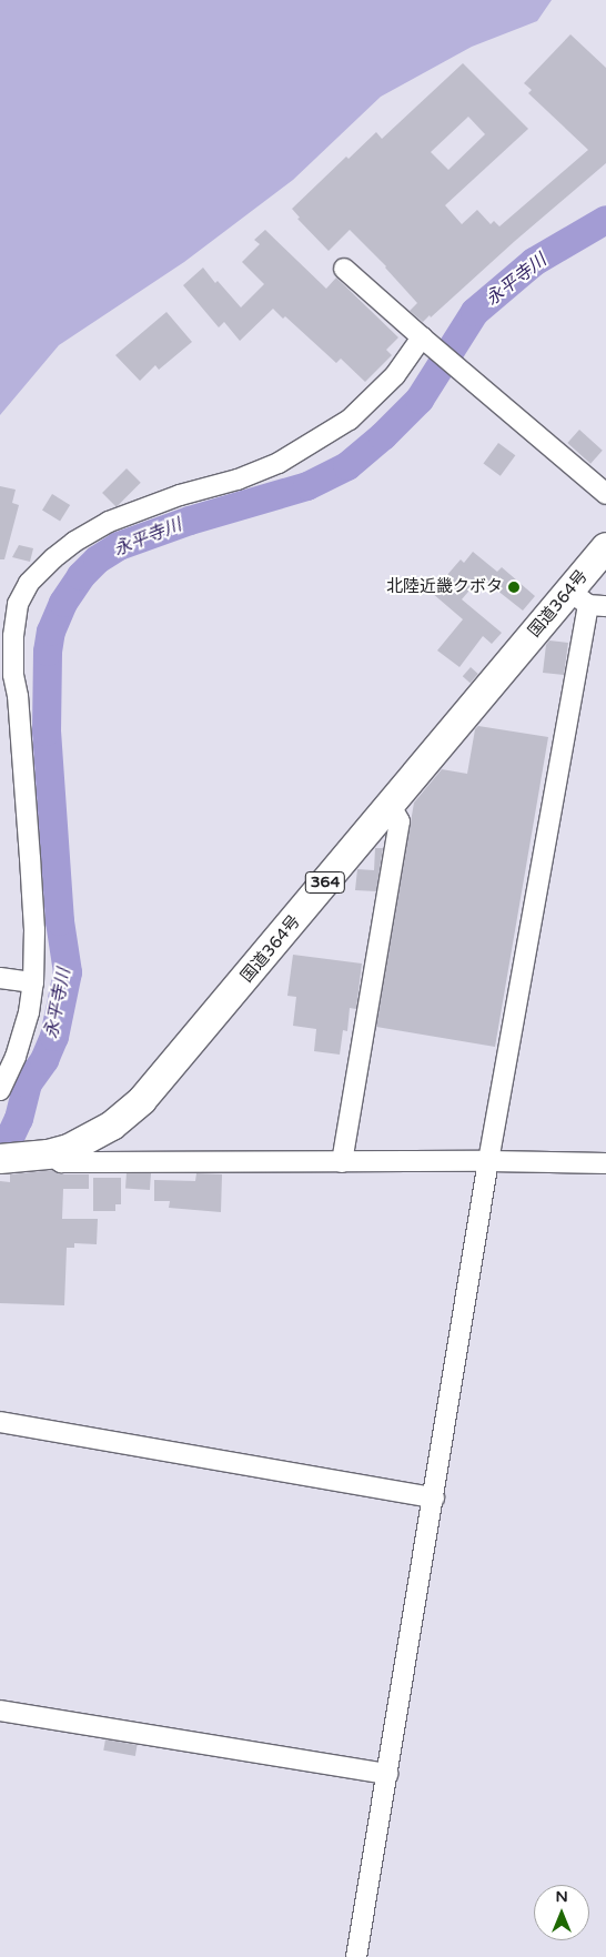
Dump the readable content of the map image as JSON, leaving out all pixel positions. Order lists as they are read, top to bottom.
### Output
{
  "streets": {
    "highway": ["国道364号", "364"]
  },
  "water": ["永平寺川"],
  "places": ["北陸近畿クボタ"],
  "north": "top"
}
